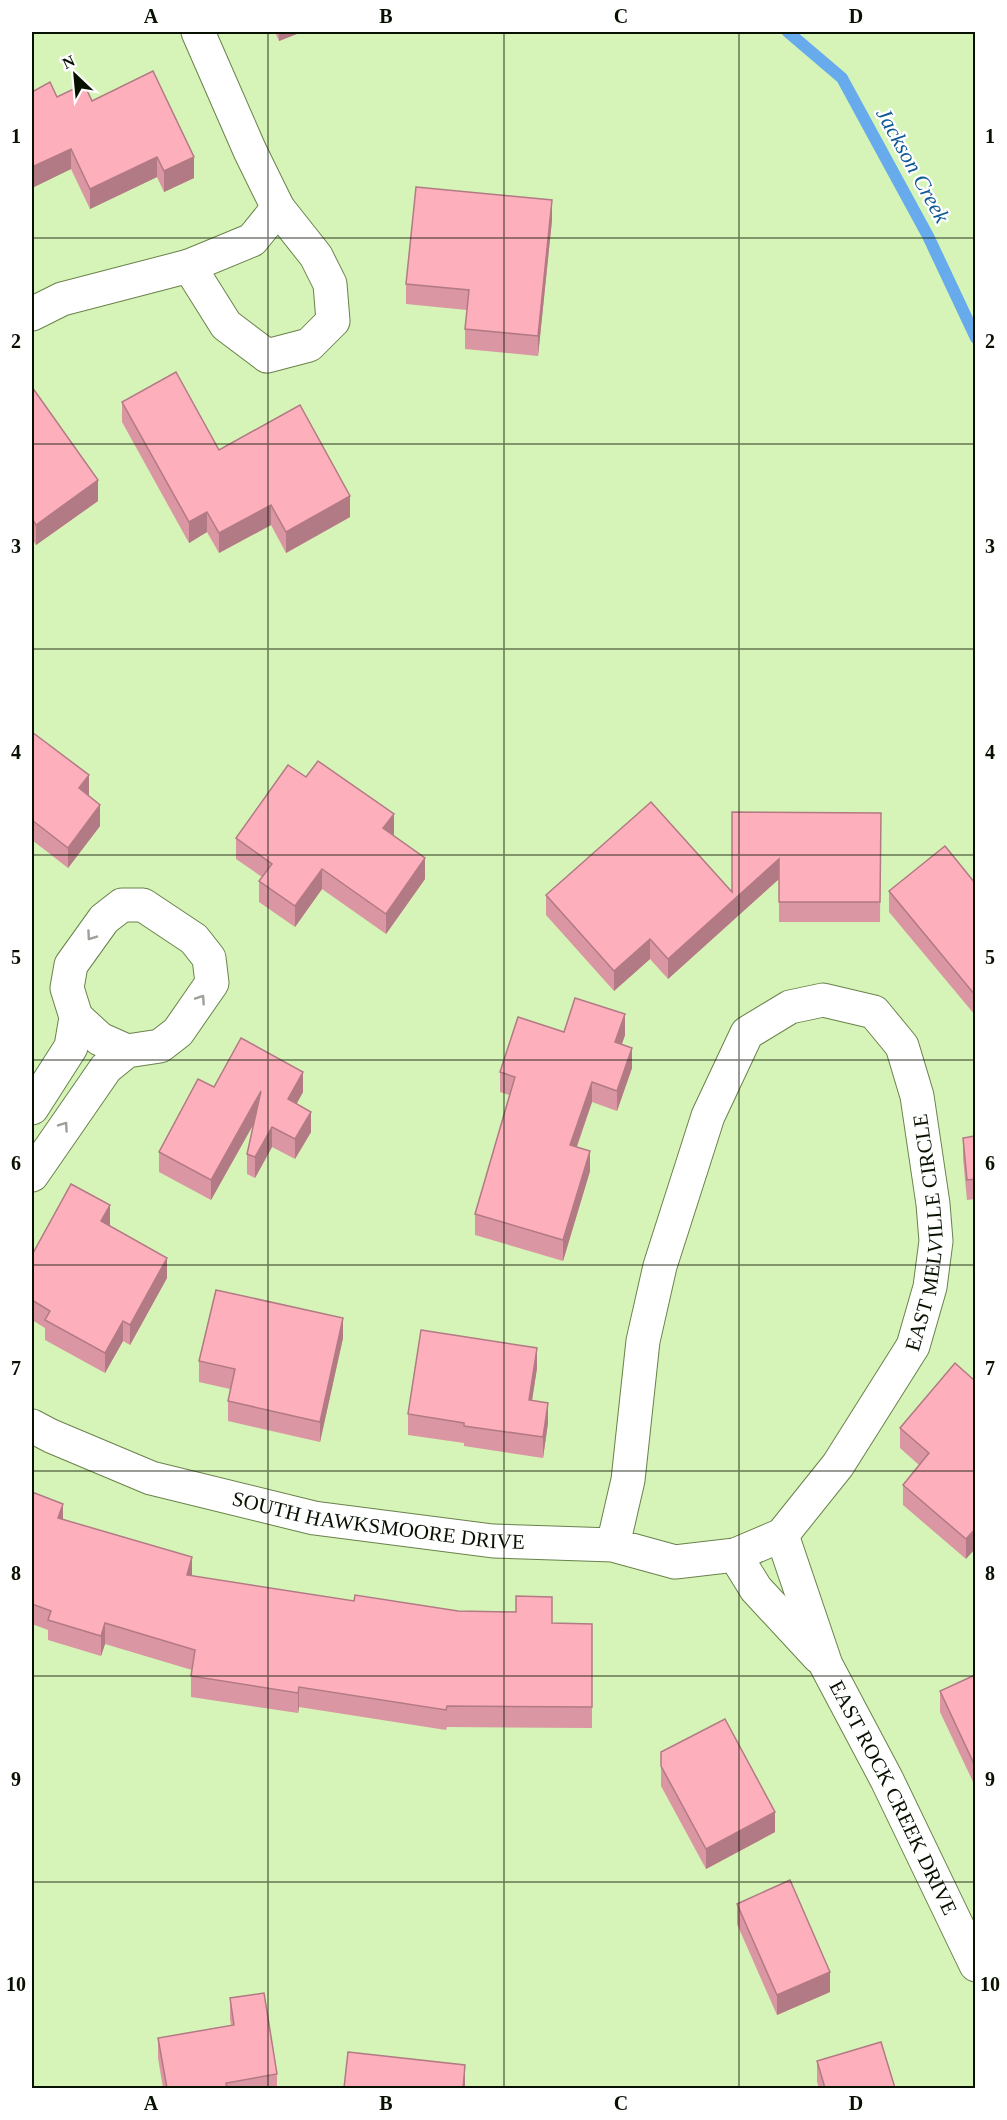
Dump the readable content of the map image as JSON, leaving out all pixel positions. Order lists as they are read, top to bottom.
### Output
{
  "streets": {
    "street": ["EAST MELVILLE CIRCLE", "SOUTH HAWKSMOORE DRIVE", "EAST ROCK CREEK DRIVE"]
  },
  "crossings": [
    ["EAST MELVILLE CIRCLE", "SOUTH HAWKSMOORE DRIVE"],
    ["EAST MELVILLE CIRCLE", "EAST ROCK CREEK DRIVE"],
    ["SOUTH HAWKSMOORE DRIVE", "EAST ROCK CREEK DRIVE"]
  ],
  "water": ["Jackson Creek"],
  "north": "top left",
  "grid": {
    "columns": [
      "A",
      "B",
      "C",
      "D"
    ],
    "rows": [
      "1",
      "2",
      "3",
      "4",
      "5",
      "6",
      "7",
      "8",
      "9",
      "10"
    ]
  }
}
